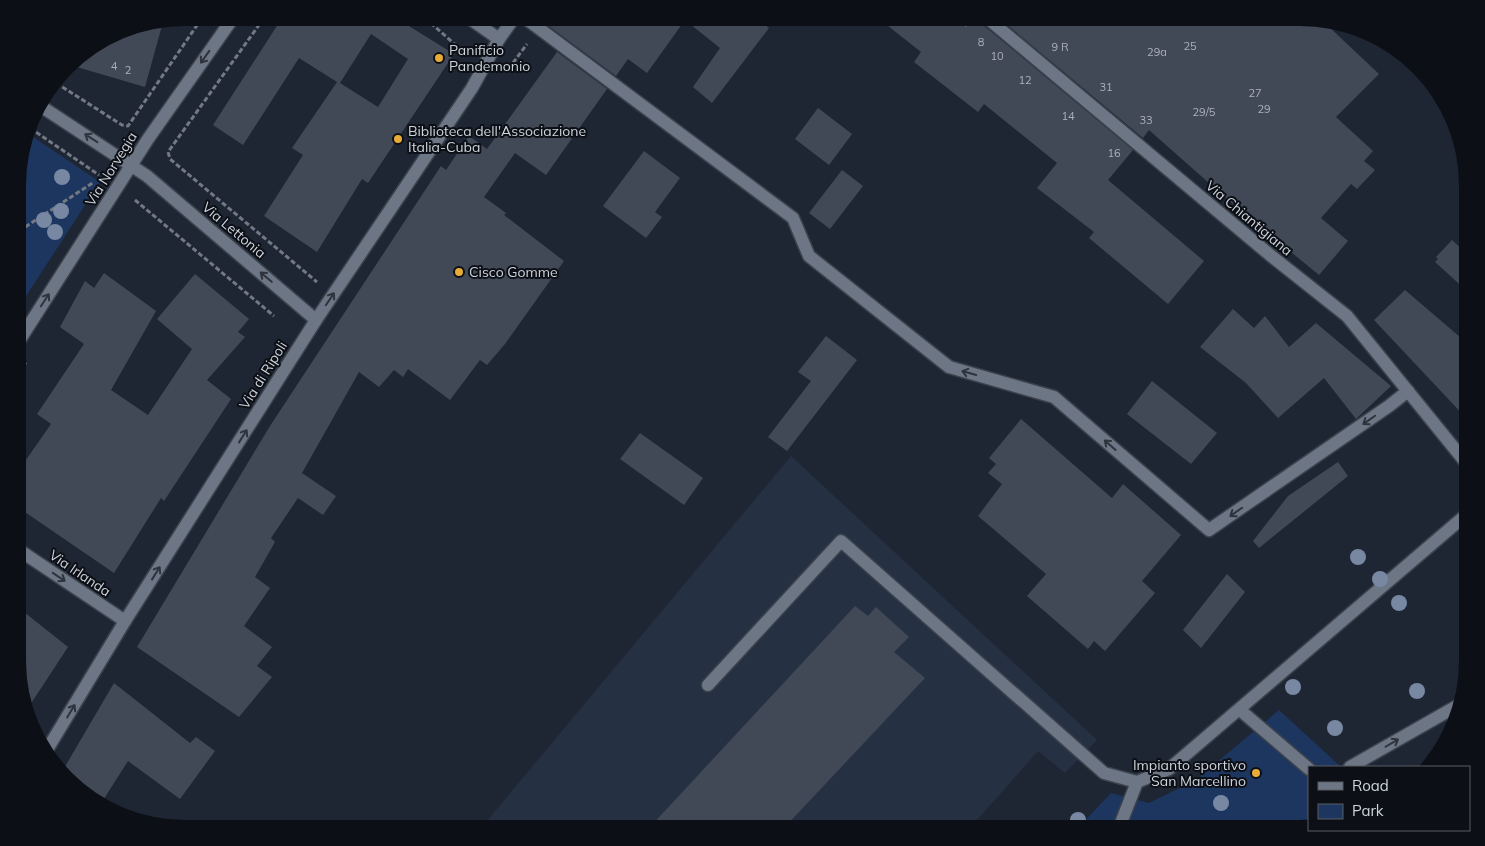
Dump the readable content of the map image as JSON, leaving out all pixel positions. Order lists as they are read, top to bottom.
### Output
{
  "streets": {
    "street": [
      "Via Norvegia",
      "Via Chiantigiana",
      "Via Lettonia",
      "Via di Ripoli",
      "Via Irlanda"
    ]
  },
  "crossings": [
    ["Via Norvegia", "Via Lettonia"],
    ["Via Lettonia", "Via di Ripoli"],
    ["Via di Ripoli", "Via Irlanda"]
  ],
  "one_way": ["Via Lettonia", "Via di Ripoli", "Via Irlanda"],
  "places": [
    "Panificio Pandemonio",
    "Biblioteca dell'Associazione Italia-Cuba",
    "Cisco Gomme",
    "Impianto sportivo San Marcellino"
  ],
  "house_numbers": [
    "8",
    "25",
    "9 R",
    "29a",
    "10",
    "4",
    "2",
    "12",
    "31",
    "27",
    "29",
    "29/5",
    "14",
    "33",
    "16"
  ],
  "legend": ["Road", "Park"]
}
